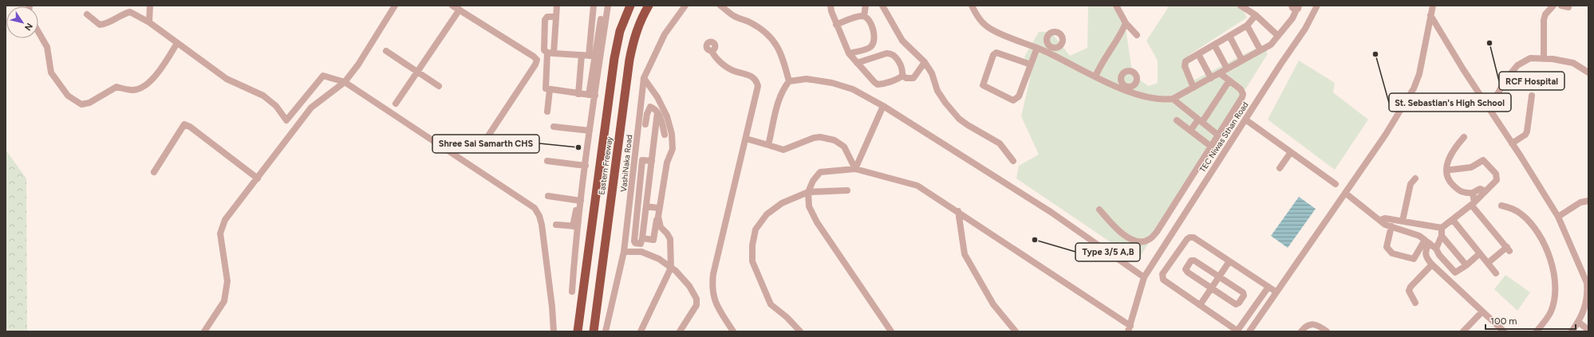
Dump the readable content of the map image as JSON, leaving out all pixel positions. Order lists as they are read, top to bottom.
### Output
{
  "streets": {
    "highway": ["Eastern Freeway"],
    "street": ["TEC Niwas Sthan Road", "VashiNaka Road"]
  },
  "places": [
    "RCF Hospital",
    "St. Sebastian's High School",
    "Shree Sai Samarth CHS",
    "Type 3/5 A,B"
  ],
  "scale_bar": "100 m",
  "north": "bottom right"
}
